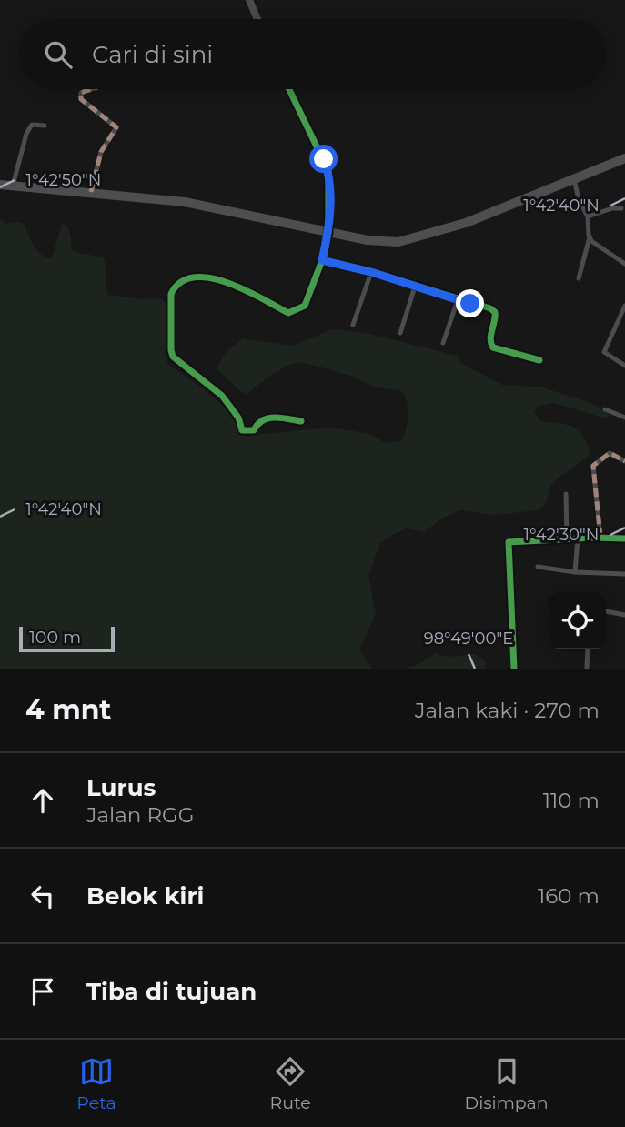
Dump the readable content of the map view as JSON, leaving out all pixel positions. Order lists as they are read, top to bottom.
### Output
{
  "scale_bar": "100 m",
  "page": {
    "search": "Cari di sini",
    "scale": "100 m",
    "heading": ["4 mnt", "Jalan kaki · 270 m"],
    "list": [
      ["Lurus", "Jalan RGG", "110 m"],
      ["Belok kiri", "160 m"],
      "Tiba di tujuan"
    ],
    "nav": ["Peta", "Rute", "Disimpan"]
  },
  "coordinates": [
    "1°42'50\"N",
    "1°42'40\"N",
    "1°42'30\"N",
    "98°49'00\"E"
  ]
}
